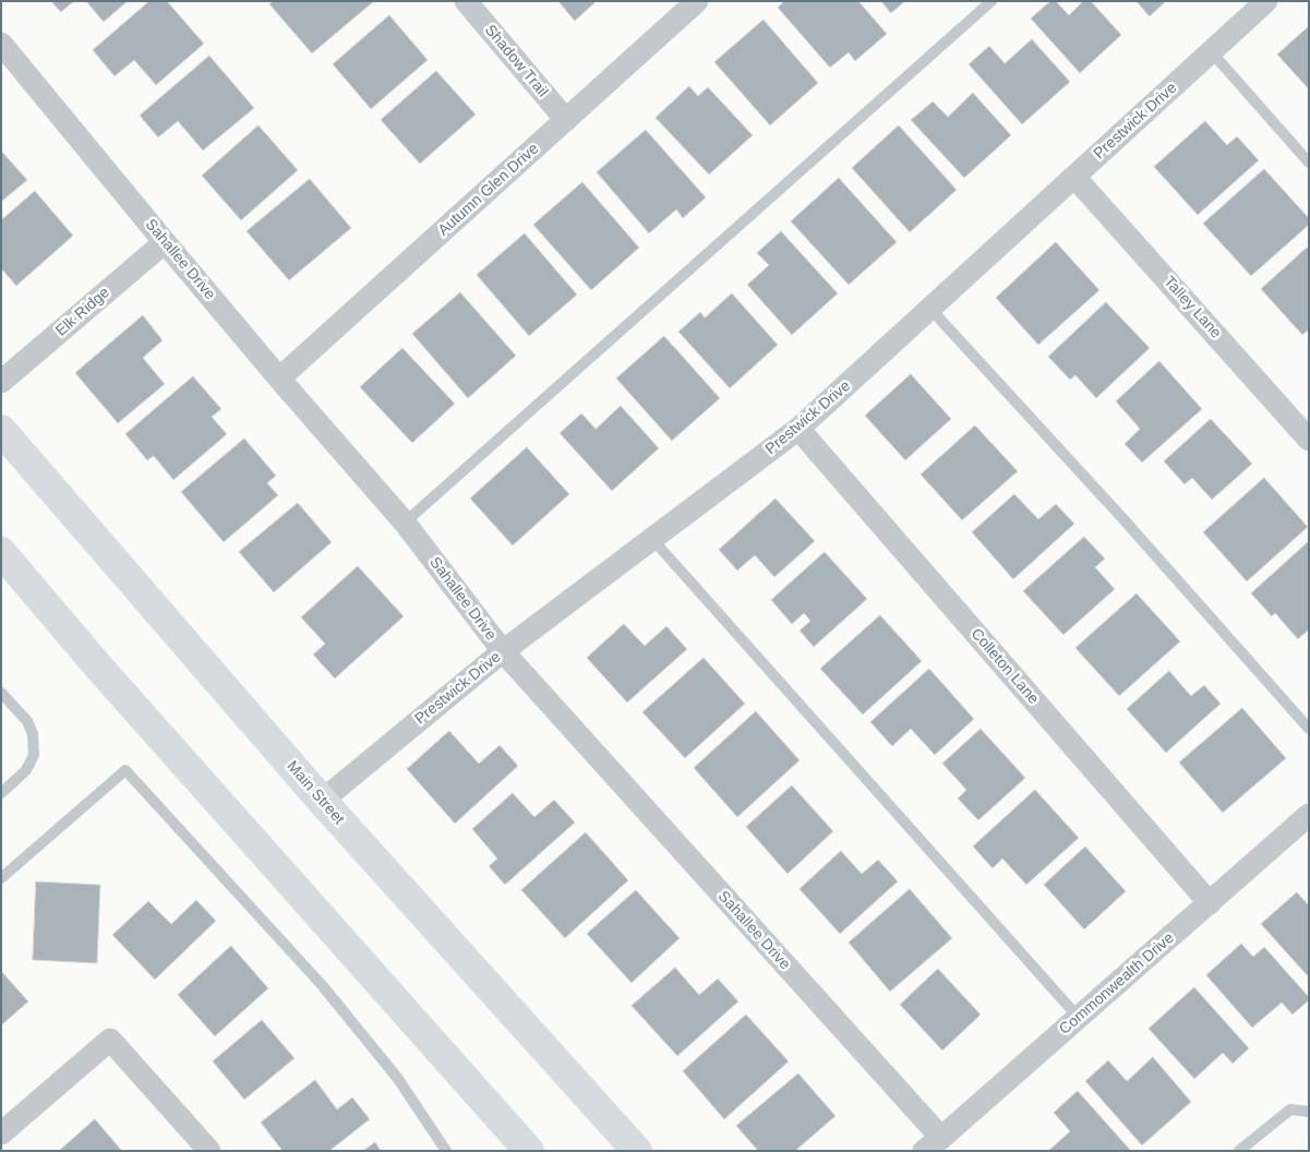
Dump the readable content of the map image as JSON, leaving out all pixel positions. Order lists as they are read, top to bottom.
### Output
{
  "streets": {
    "main road": ["Main Street"],
    "street": [
      "Shadow Trail",
      "Prestwick Drive",
      "Autumn Glen Drive",
      "Sahallee Drive",
      "Talley Lane",
      "Elk Ridge",
      "Colleton Lane",
      "Commonwealth Drive"
    ]
  },
  "crossings": [
    ["Shadow Trail", "Autumn Glen Drive"],
    ["Prestwick Drive", "Sahallee Drive"],
    ["Prestwick Drive", "Talley Lane"],
    ["Prestwick Drive", "Colleton Lane"],
    ["Prestwick Drive", "Main Street"],
    ["Autumn Glen Drive", "Sahallee Drive"],
    ["Sahallee Drive", "Elk Ridge"],
    ["Sahallee Drive", "Commonwealth Drive"],
    ["Colleton Lane", "Commonwealth Drive"]
  ]
}
